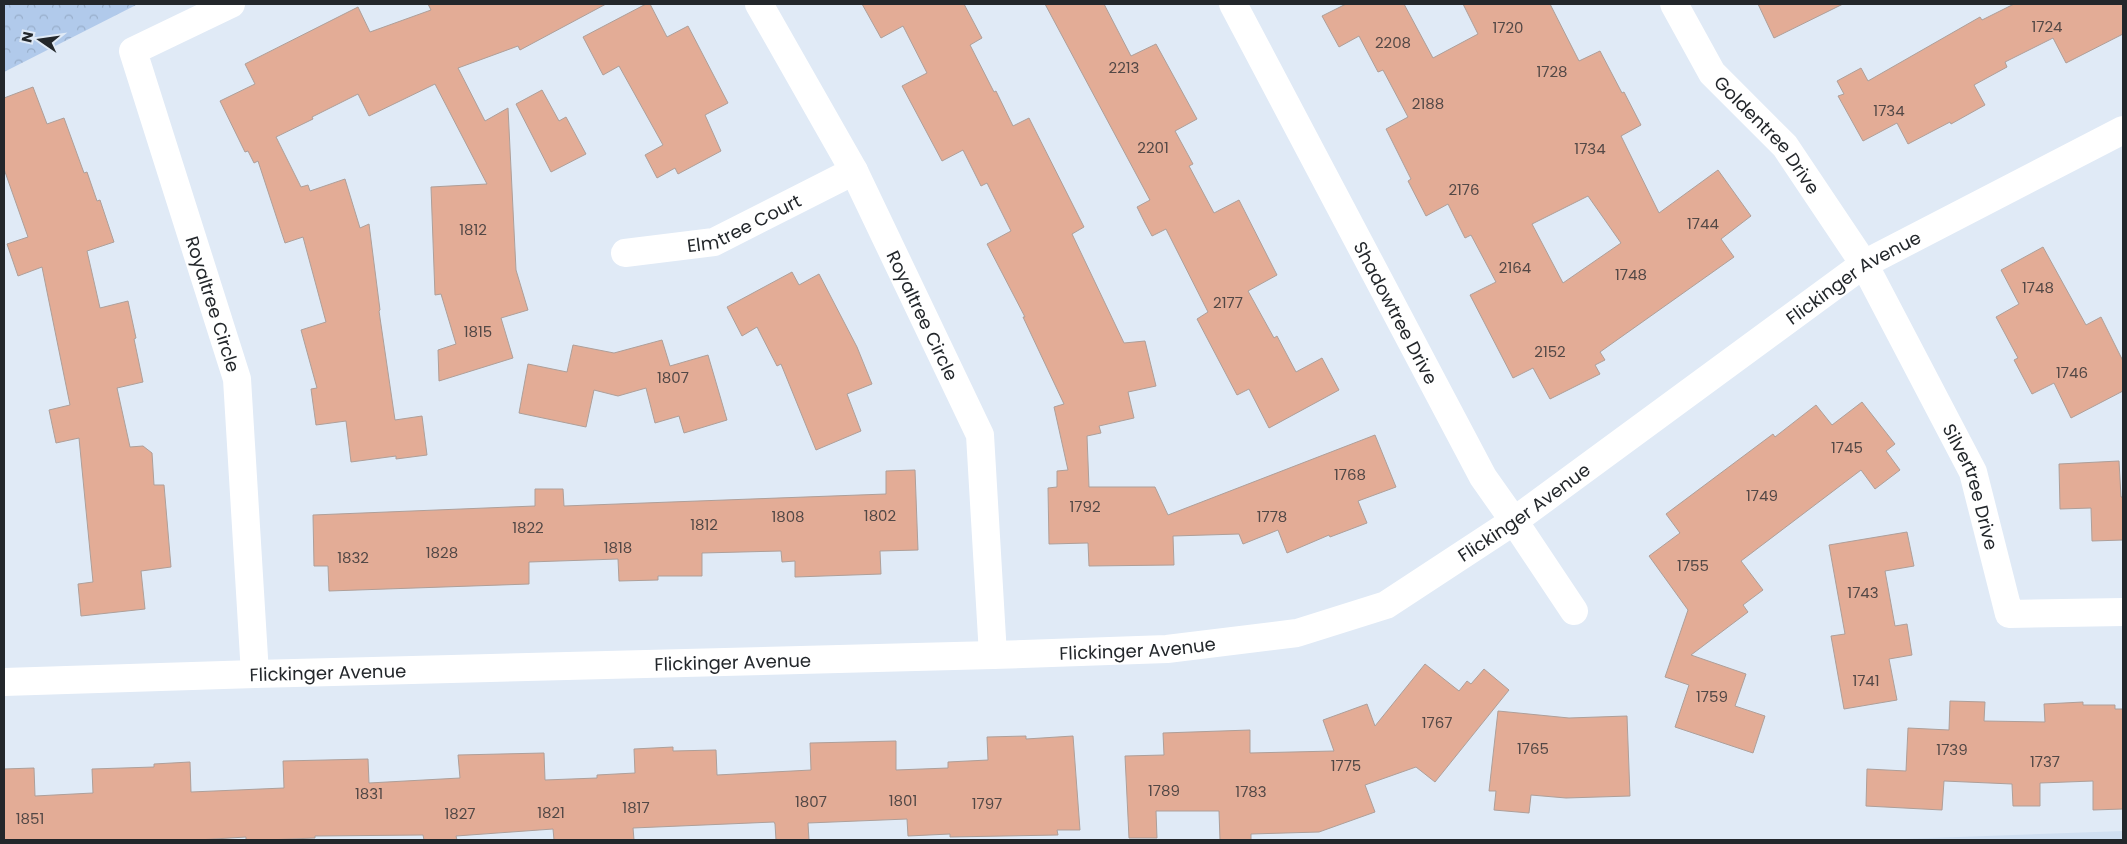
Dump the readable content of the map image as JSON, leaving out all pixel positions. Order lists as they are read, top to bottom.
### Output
{
  "streets": {
    "street": [
      "Goldentree Drive",
      "Elmtree Court",
      "Flickinger Avenue",
      "Royaltree Circle",
      "Shadowtree Drive",
      "Silvertree Drive"
    ]
  },
  "crossings": [
    ["Goldentree Drive", "Flickinger Avenue"],
    ["Goldentree Drive", "Silvertree Drive"],
    ["Elmtree Court", "Royaltree Circle"],
    ["Flickinger Avenue", "Royaltree Circle"],
    ["Flickinger Avenue", "Shadowtree Drive"],
    ["Flickinger Avenue", "Silvertree Drive"]
  ],
  "house_numbers": [
    "1724",
    "1720",
    "2208",
    "2213",
    "1728",
    "2188",
    "1734",
    "2201",
    "1734",
    "2176",
    "1744",
    "1812",
    "2164",
    "1748",
    "1748",
    "2177",
    "1815",
    "2152",
    "1746",
    "1807",
    "1745",
    "1768",
    "1749",
    "1792",
    "1802",
    "1808",
    "1778",
    "1812",
    "1822",
    "1818",
    "1828",
    "1832",
    "1755",
    "1743",
    "1741",
    "1759",
    "1767",
    "1765",
    "1739",
    "1737",
    "1775",
    "1789",
    "1783",
    "1831",
    "1801",
    "1807",
    "1797",
    "1817",
    "1821",
    "1827",
    "1851"
  ],
  "north": "left"
}
